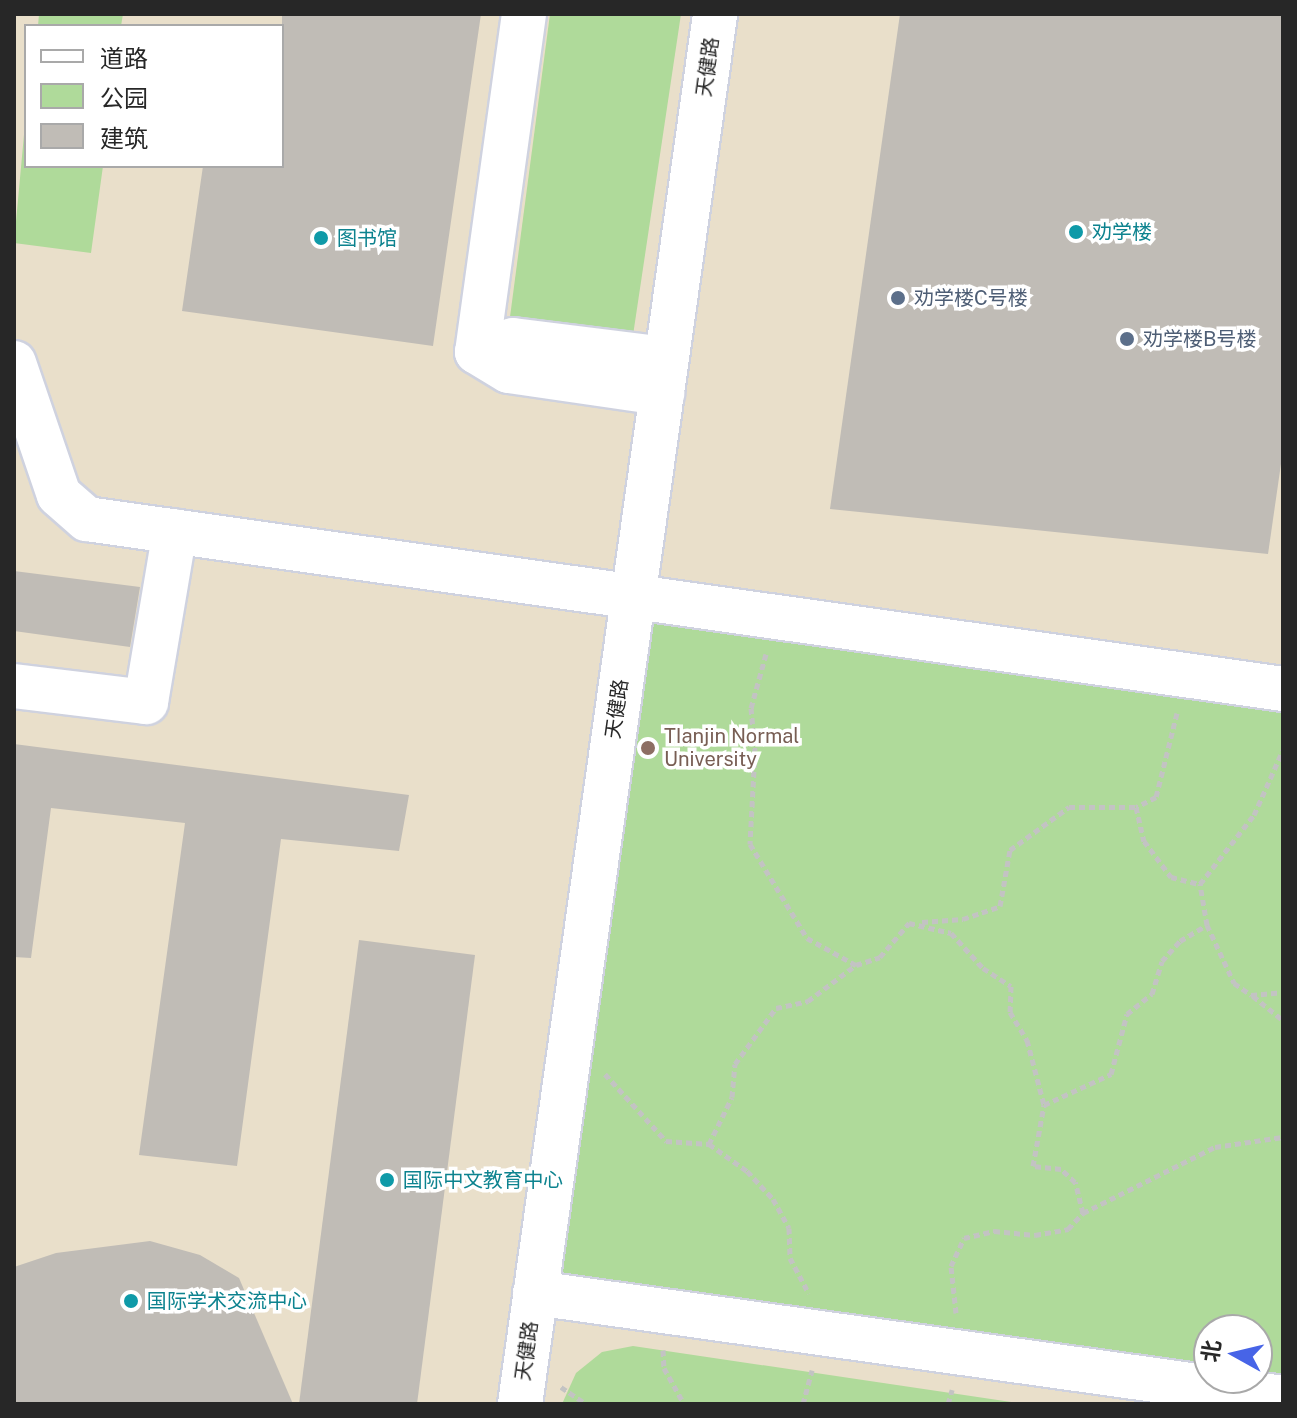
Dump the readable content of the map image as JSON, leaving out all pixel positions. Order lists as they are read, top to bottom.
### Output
{
  "streets": {
    "street": ["天健路"]
  },
  "places": [
    "劝学楼",
    "图书馆",
    "劝学楼C号楼",
    "劝学楼B号楼",
    "TIanjin Normal University",
    "国际中文教育中心",
    "国际学术交流中心"
  ],
  "legend": ["道路", "公园", "建筑"],
  "north": "left"
}
